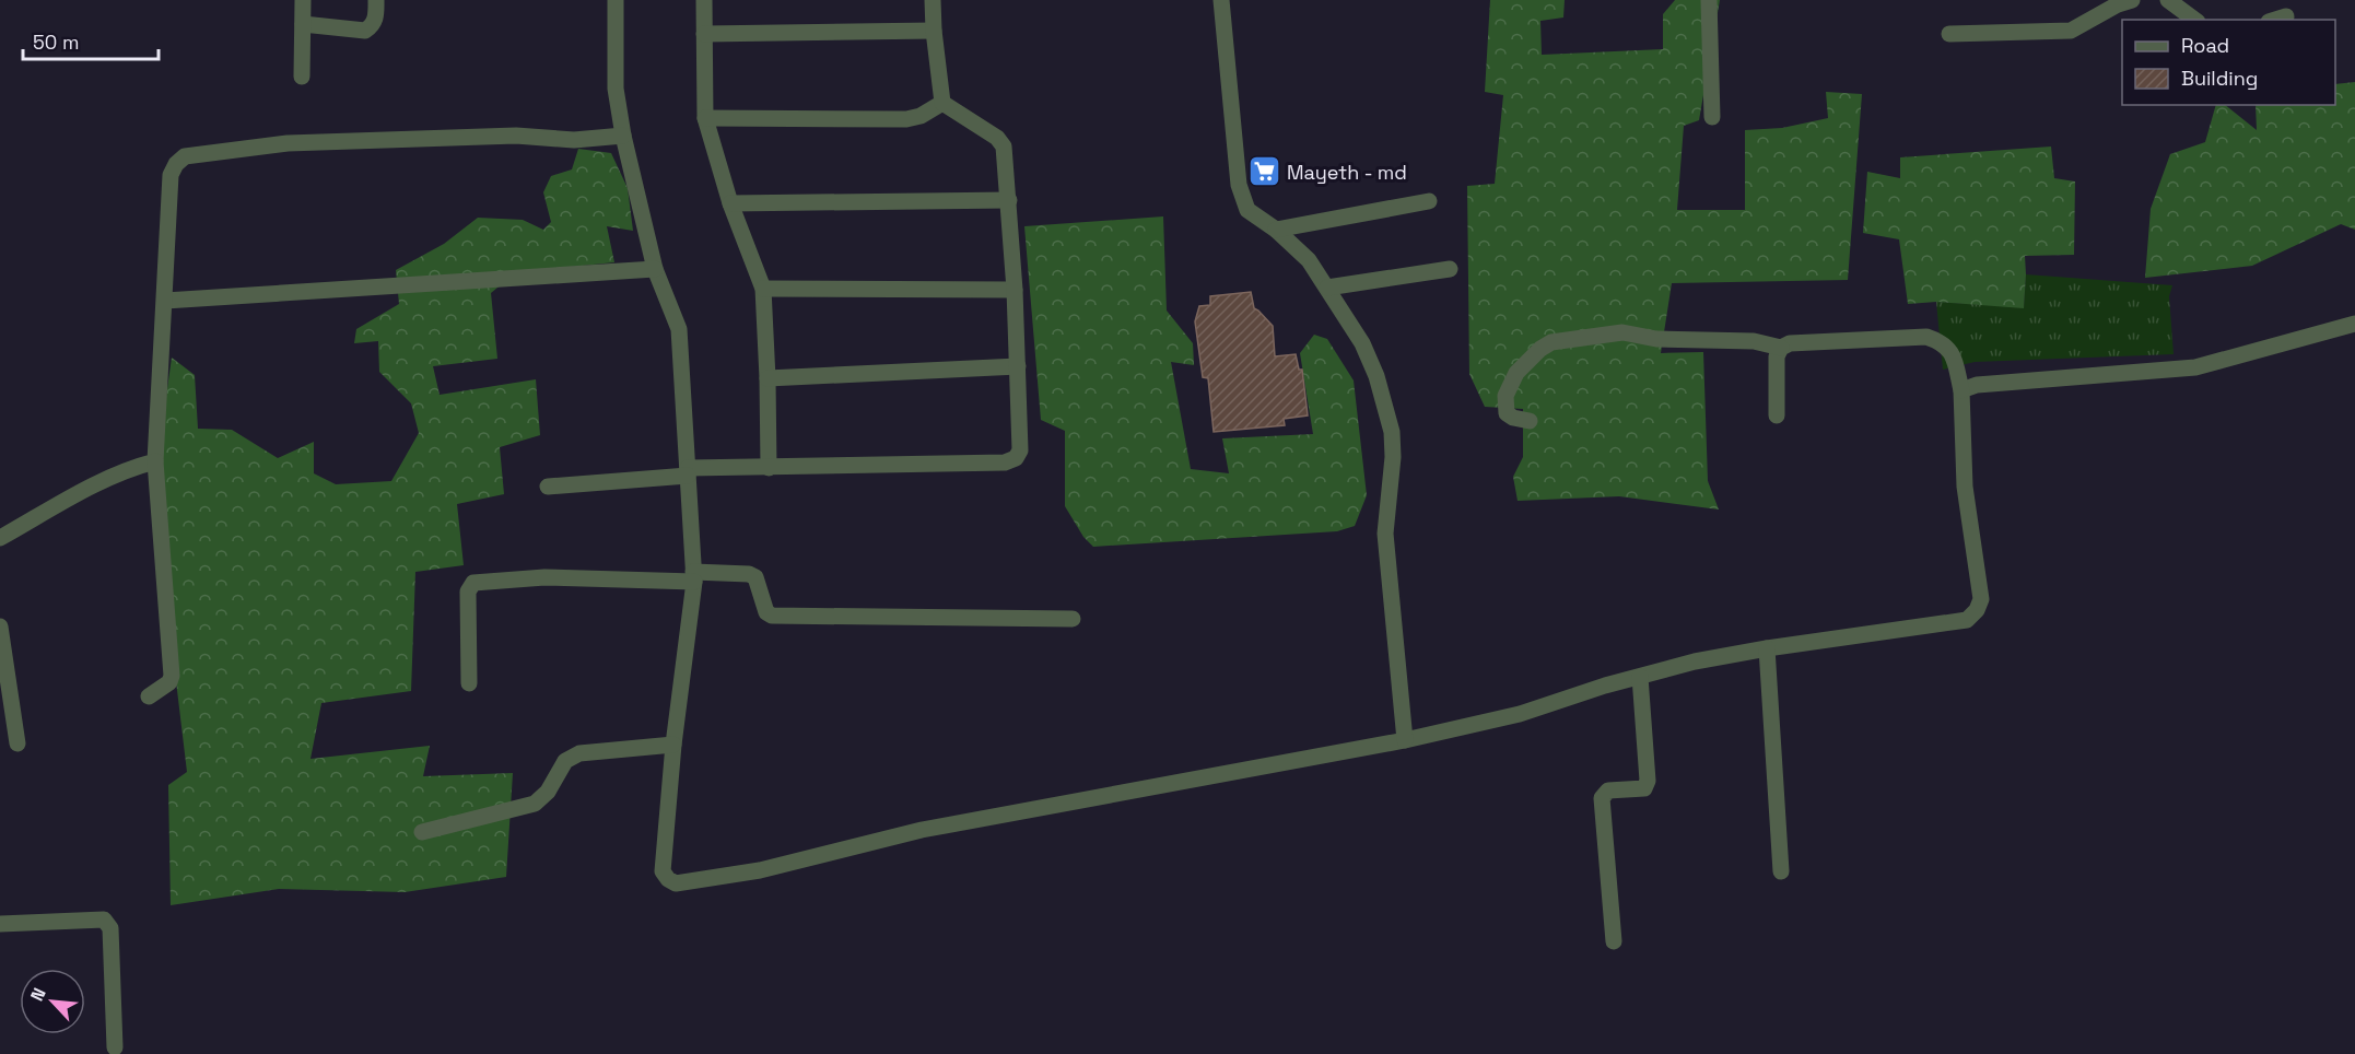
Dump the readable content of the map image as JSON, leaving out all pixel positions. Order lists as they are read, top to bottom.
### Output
{
  "places": {
    "supermarket": ["Mayeth - md"]
  },
  "legend": ["Road", "Building"],
  "scale_bar": "50 m",
  "north": "top left"
}
